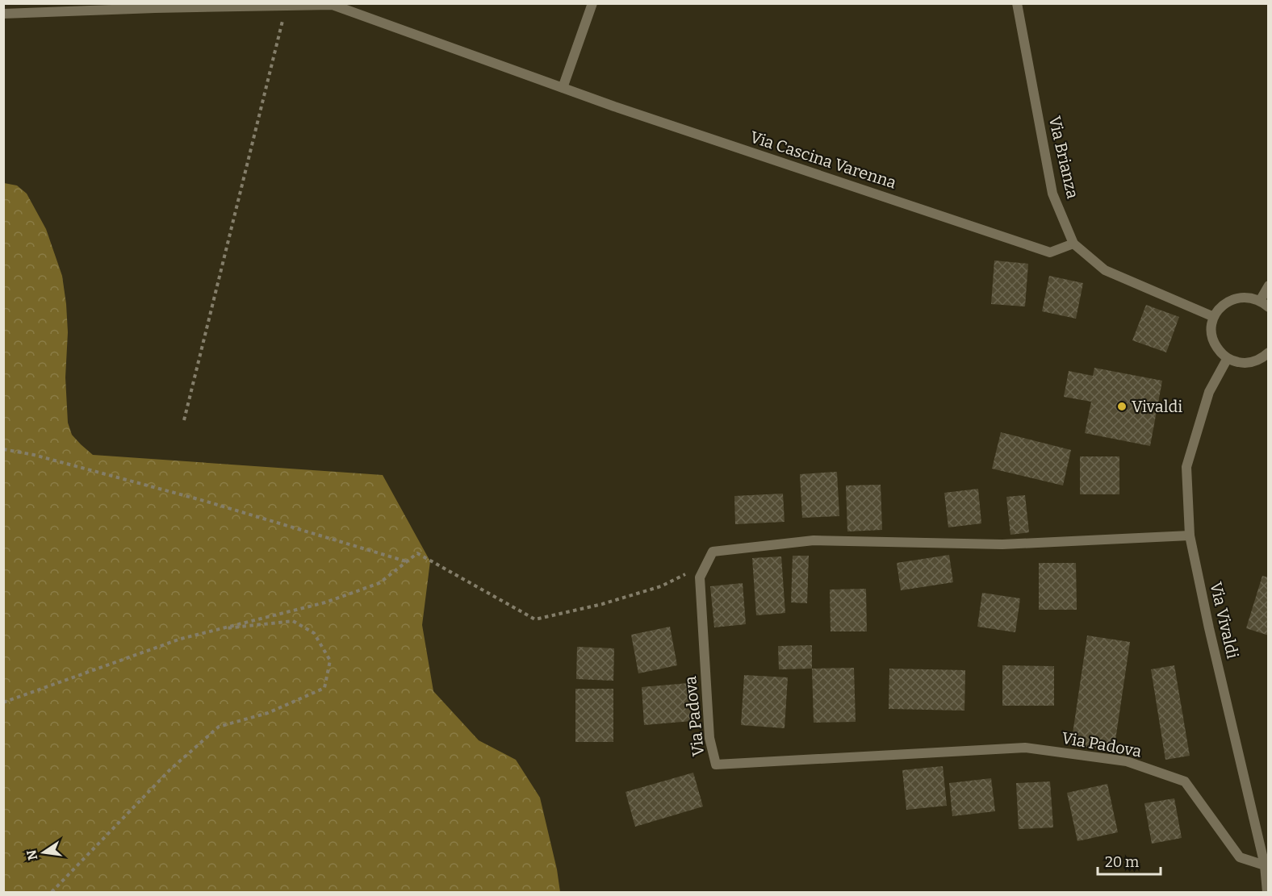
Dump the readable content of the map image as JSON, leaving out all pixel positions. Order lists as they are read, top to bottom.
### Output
{
  "streets": {
    "street": [
      "Via Brianza",
      "Via Cascina Varenna",
      "Via Vivaldi",
      "Via Padova"
    ]
  },
  "crossings": [
    ["Via Brianza", "Via Cascina Varenna"],
    ["Via Vivaldi", "Via Padova"]
  ],
  "places": ["Vivaldi"],
  "scale_bar": "20 m",
  "north": "left"
}
